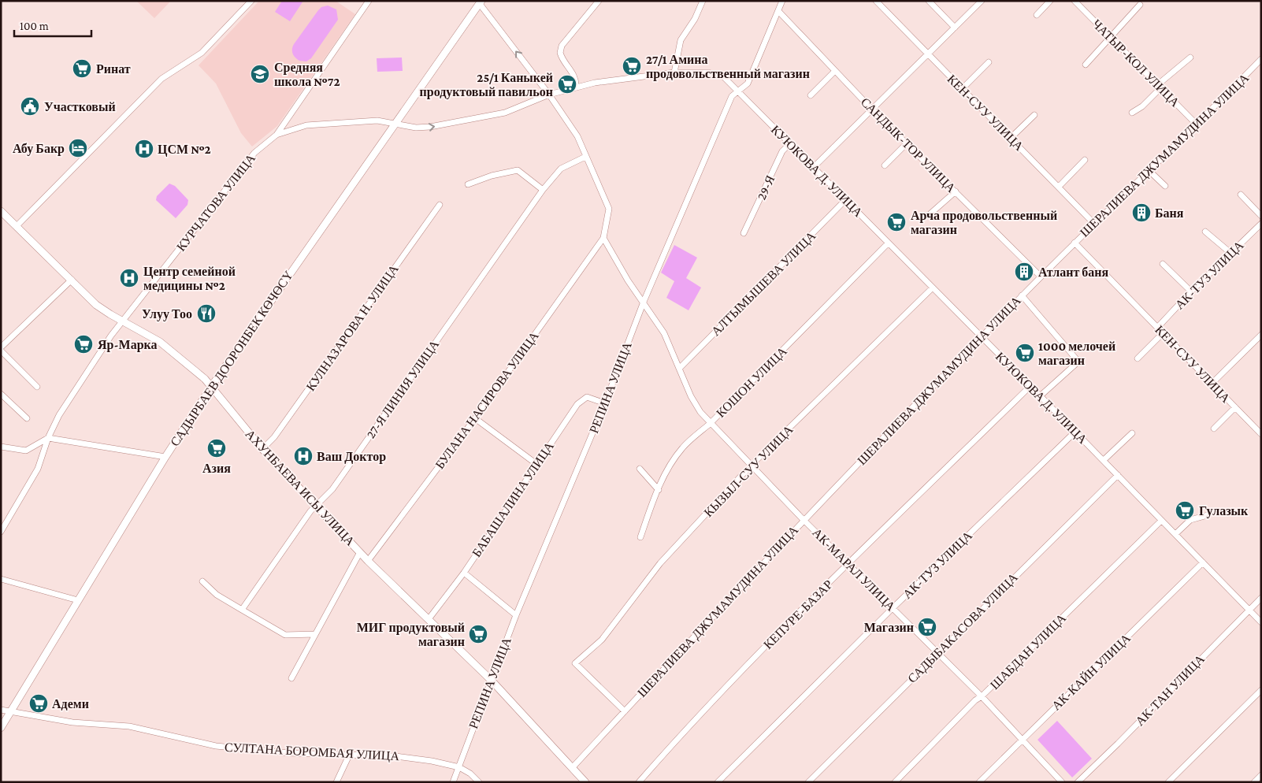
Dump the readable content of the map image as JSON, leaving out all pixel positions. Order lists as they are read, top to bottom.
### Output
{
  "streets": {
    "main road": ["САДЫРБАЕВ ДООРОНБЕК КӨЧӨСҮ", "АХУНБАЕВА ИСЫ УЛИЦА"],
    "street": [
      "ЧАТЫР-КОЛ УЛИЦА",
      "КЕН-СУУ УЛИЦА",
      "САНДЫК-ТОР УЛИЦА",
      "ШЕРАЛИЕВА ДЖУМАМУДИНА УЛИЦА",
      "КУЮКОВА Д. УЛИЦА",
      "29-Я",
      "КУРЧАТОВА УЛИЦА",
      "АК-ТУЗ УЛИЦА",
      "АЛТЫМЫШЕВА УЛИЦА",
      "КУЛНАЗАРОВА Н. УЛИЦА",
      "КОШОН УЛИЦА",
      "РЕПИНА УЛИЦА",
      "27-Я ЛИНИЯ УЛИЦА",
      "БУЛАНА НАСИРОВА УЛИЦА",
      "КЫЗЫЛ-СУУ УЛИЦА",
      "БАБАШАЛИНА УЛИЦА",
      "АК-МАРАЛ УЛИЦА",
      "КЕПУРЕ-БАЗАР",
      "САДЫБАКАСОВА УЛИЦА",
      "ШАБДАН УЛИЦА",
      "АК-КАЙН УЛИЦА",
      "АК-ТАН УЛИЦА",
      "СУЛТАНА БОРОМБАЯ УЛИЦА"
    ]
  },
  "crossings": [
    ["ЧАТЫР-КОЛ УЛИЦА", "ШЕРАЛИЕВА ДЖУМАМУДИНА УЛИЦА"],
    ["КЕН-СУУ УЛИЦА", "ШЕРАЛИЕВА ДЖУМАМУДИНА УЛИЦА"],
    ["КЕН-СУУ УЛИЦА", "АК-ТУЗ УЛИЦА"],
    ["САНДЫК-ТОР УЛИЦА", "ШЕРАЛИЕВА ДЖУМАМУДИНА УЛИЦА"],
    ["САНДЫК-ТОР УЛИЦА", "РЕПИНА УЛИЦА"],
    ["ШЕРАЛИЕВА ДЖУМАМУДИНА УЛИЦА", "КУЮКОВА Д. УЛИЦА"],
    ["ШЕРАЛИЕВА ДЖУМАМУДИНА УЛИЦА", "КЫЗЫЛ-СУУ УЛИЦА"],
    ["ШЕРАЛИЕВА ДЖУМАМУДИНА УЛИЦА", "АХУНБАЕВА ИСЫ УЛИЦА"],
    ["ШЕРАЛИЕВА ДЖУМАМУДИНА УЛИЦА", "АК-МАРАЛ УЛИЦА"],
    ["КУЮКОВА Д. УЛИЦА", "29-Я"],
    ["КУЮКОВА Д. УЛИЦА", "КУРЧАТОВА УЛИЦА"],
    ["КУЮКОВА Д. УЛИЦА", "АК-ТУЗ УЛИЦА"],
    ["КУЮКОВА Д. УЛИЦА", "АЛТЫМЫШЕВА УЛИЦА"],
    ["КУЮКОВА Д. УЛИЦА", "САДЫРБАЕВ ДООРОНБЕК КӨЧӨСҮ"],
    ["КУЮКОВА Д. УЛИЦА", "КОШОН УЛИЦА"],
    ["КУЮКОВА Д. УЛИЦА", "РЕПИНА УЛИЦА"],
    ["КУЮКОВА Д. УЛИЦА", "КЫЗЫЛ-СУУ УЛИЦА"],
    ["КУЮКОВА Д. УЛИЦА", "КЕПУРЕ-БАЗАР"],
    ["КУЮКОВА Д. УЛИЦА", "САДЫБАКАСОВА УЛИЦА"],
    ["КУЮКОВА Д. УЛИЦА", "ШАБДАН УЛИЦА"],
    ["КУЮКОВА Д. УЛИЦА", "АК-КАЙН УЛИЦА"],
    ["КУЮКОВА Д. УЛИЦА", "АК-ТАН УЛИЦА"],
    ["КУРЧАТОВА УЛИЦА", "АХУНБАЕВА ИСЫ УЛИЦА"],
    ["АК-ТУЗ УЛИЦА", "АК-МАРАЛ УЛИЦА"],
    ["АЛТЫМЫШЕВА УЛИЦА", "АК-МАРАЛ УЛИЦА"],
    ["КУЛНАЗАРОВА Н. УЛИЦА", "АХУНБАЕВА ИСЫ УЛИЦА"],
    ["САДЫРБАЕВ ДООРОНБЕК КӨЧӨСҮ", "АХУНБАЕВА ИСЫ УЛИЦА"],
    ["САДЫРБАЕВ ДООРОНБЕК КӨЧӨСҮ", "СУЛТАНА БОРОМБАЯ УЛИЦА"],
    ["КОШОН УЛИЦА", "АК-МАРАЛ УЛИЦА"],
    ["РЕПИНА УЛИЦА", "АХУНБАЕВА ИСЫ УЛИЦА"],
    ["РЕПИНА УЛИЦА", "БАБАШАЛИНА УЛИЦА"],
    ["РЕПИНА УЛИЦА", "АК-МАРАЛ УЛИЦА"],
    ["РЕПИНА УЛИЦА", "СУЛТАНА БОРОМБАЯ УЛИЦА"],
    ["27-Я ЛИНИЯ УЛИЦА", "АХУНБАЕВА ИСЫ УЛИЦА"],
    ["БУЛАНА НАСИРОВА УЛИЦА", "АХУНБАЕВА ИСЫ УЛИЦА"],
    ["БУЛАНА НАСИРОВА УЛИЦА", "АК-МАРАЛ УЛИЦА"],
    ["КЫЗЫЛ-СУУ УЛИЦА", "АК-МАРАЛ УЛИЦА"],
    ["АХУНБАЕВА ИСЫ УЛИЦА", "БАБАШАЛИНА УЛИЦА"],
    ["АК-МАРАЛ УЛИЦА", "КЕПУРЕ-БАЗАР"],
    ["АК-МАРАЛ УЛИЦА", "САДЫБАКАСОВА УЛИЦА"],
    ["АК-МАРАЛ УЛИЦА", "ШАБДАН УЛИЦА"],
    ["АК-МАРАЛ УЛИЦА", "АК-КАЙН УЛИЦА"]
  ],
  "places": {
    "supermarket": [
      "27/1 Амина продовольственный магазин",
      "Ринат",
      "25/1 Каныкей продуктовый павильон",
      "Арча продовольственный магазин",
      "Яр-Марка",
      "1000 мелочей магазин",
      "Азия",
      "Гулазык",
      "Магазин",
      "МИГ продуктовый магазин",
      "Адеми"
    ],
    "school or university": ["Средняя школа №72"],
    "public building": ["Участковый"],
    "hotel": ["Абу Бакр"],
    "hospital": ["ЦСМ №2", "Центр семейной медицины №2", "Ваш Доктор"],
    "building": ["Баня", "Атлант баня"],
    "restaurant": ["Улуу Тоо"]
  },
  "scale_bar": "100 m"
}
